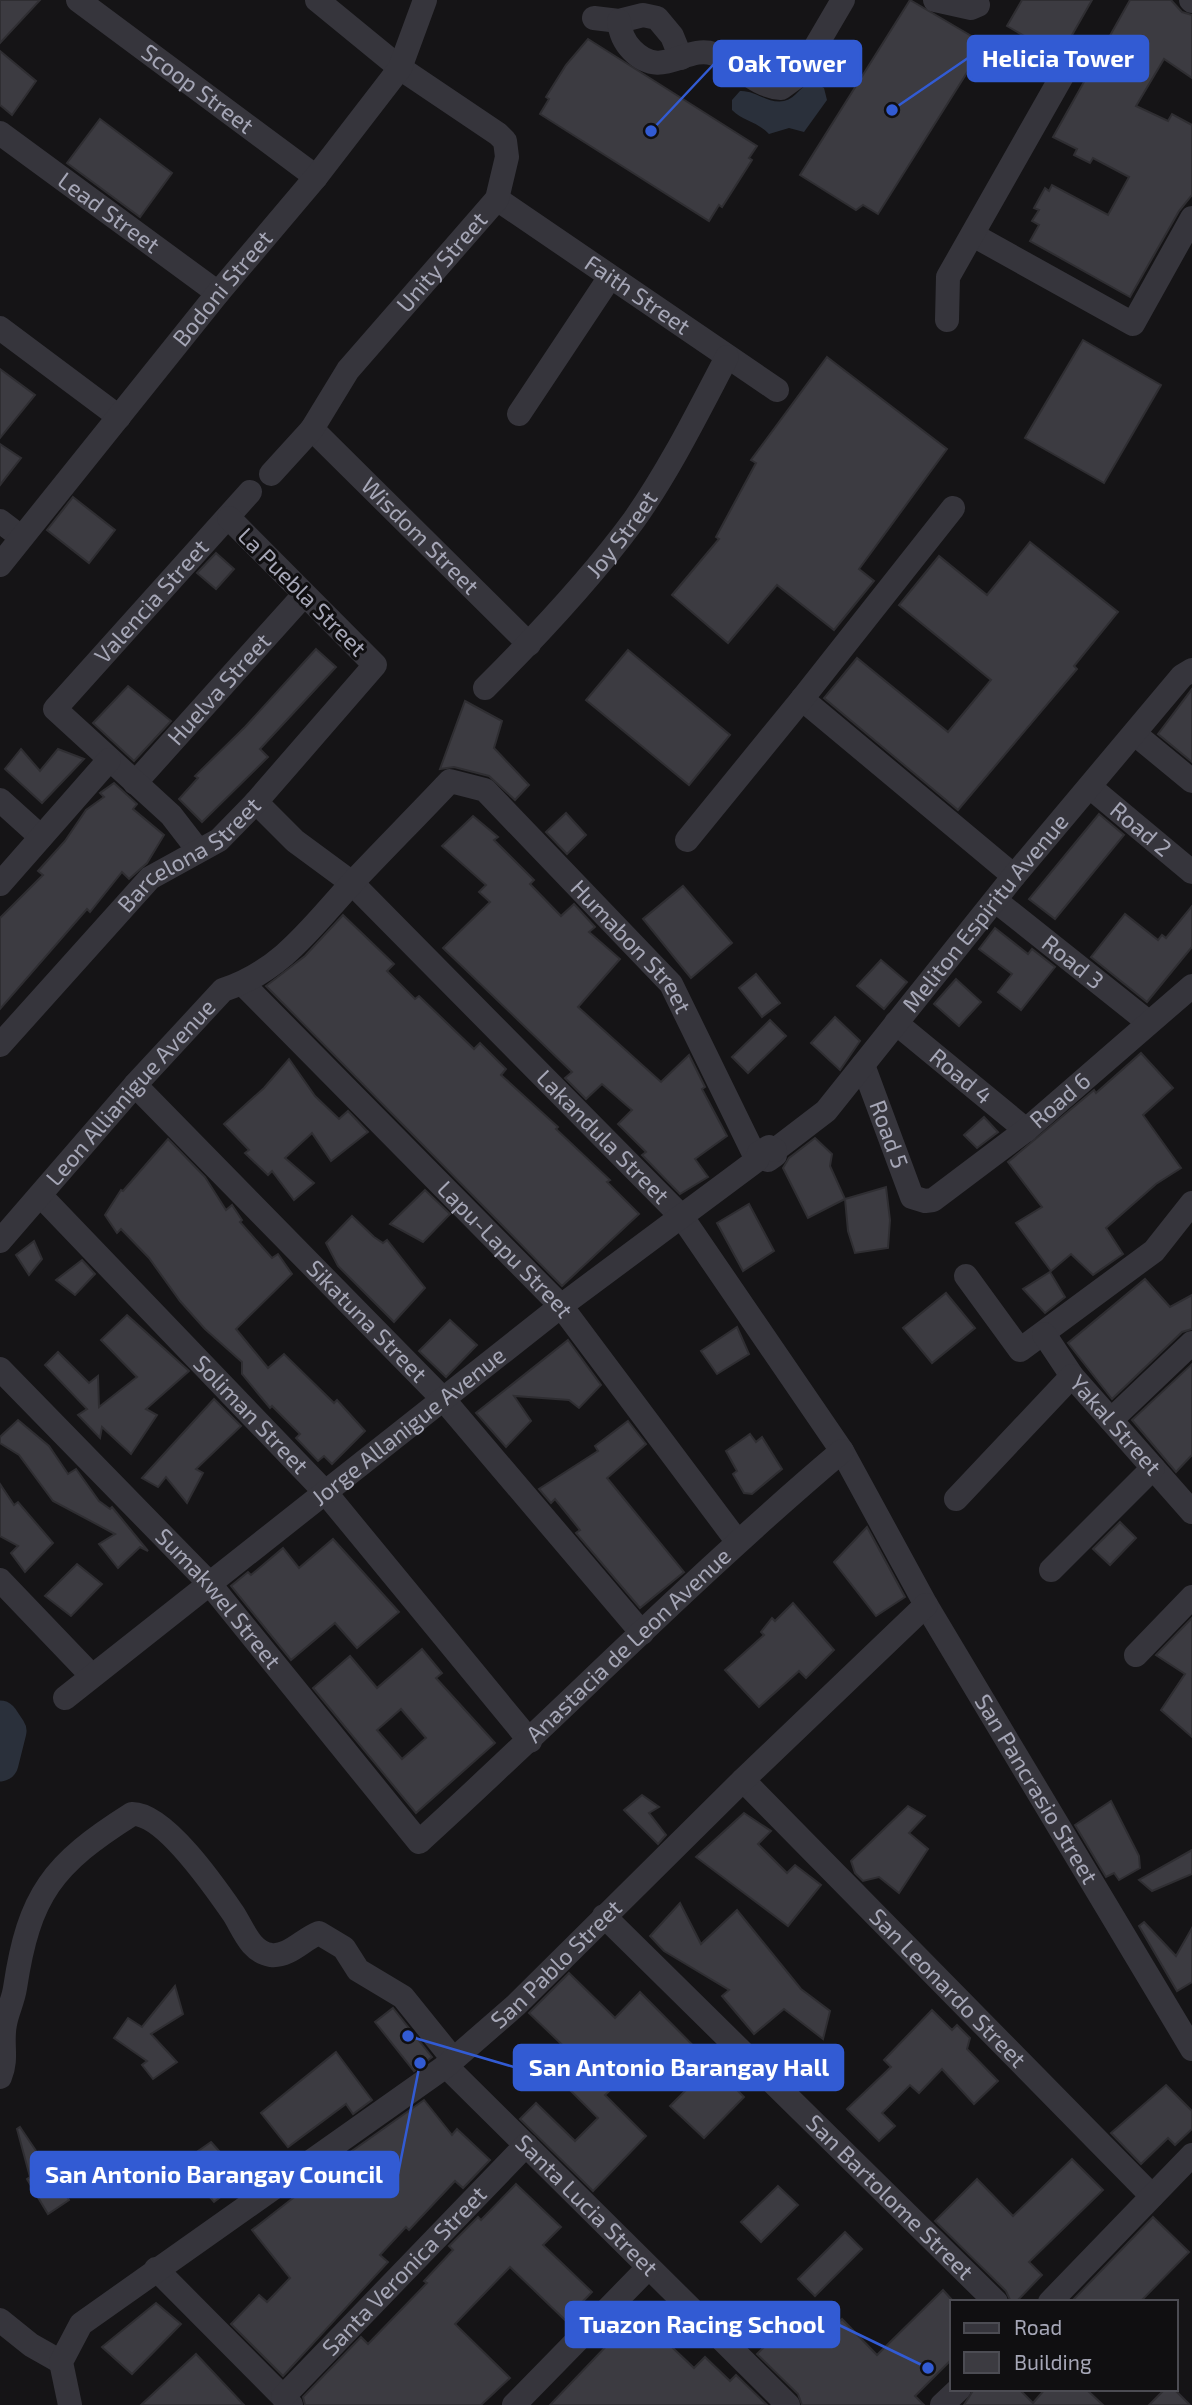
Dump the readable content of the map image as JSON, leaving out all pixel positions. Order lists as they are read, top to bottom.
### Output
{
  "streets": {
    "street": [
      "Scoop Street",
      "Lead Street",
      "Unity Street",
      "Bodoni Street",
      "Faith Street",
      "Joy Street",
      "Wisdom Street",
      "La Puebla Street",
      "Valencia Street",
      "Huelva Street",
      "Road 2",
      "Barcelona Street",
      "Meliton Espiritu Avenue",
      "Humabon Street",
      "Road 3",
      "Road 4",
      "Leon Allianigue Avenue",
      "Road 6",
      "Road 5",
      "Lakandula Street",
      "Lapu-Lapu Street",
      "Sikatuna Street",
      "Soliman Street",
      "Yakal Street",
      "Jorge Allanigue Avenue",
      "Sumakwel Street",
      "Anastacia de Leon Avenue",
      "San Pancrasio Street",
      "San Pablo Street",
      "San Leonardo Street",
      "San Bartolome Street",
      "Santa Lucia Street",
      "Santa Veronica Street"
    ]
  },
  "crossings": [
    ["Scoop Street", "Bodoni Street"],
    ["Lead Street", "Bodoni Street"],
    ["Unity Street", "Bodoni Street"],
    ["Unity Street", "Faith Street"],
    ["Unity Street", "Wisdom Street"],
    ["Faith Street", "Joy Street"],
    ["Joy Street", "Wisdom Street"],
    ["La Puebla Street", "Valencia Street"],
    ["La Puebla Street", "Huelva Street"],
    ["La Puebla Street", "Barcelona Street"],
    ["Road 2", "Meliton Espiritu Avenue"],
    ["Barcelona Street", "Lakandula Street"],
    ["Meliton Espiritu Avenue", "Humabon Street"],
    ["Meliton Espiritu Avenue", "Road 3"],
    ["Meliton Espiritu Avenue", "Road 4"],
    ["Meliton Espiritu Avenue", "Road 5"],
    ["Meliton Espiritu Avenue", "Jorge Allanigue Avenue"],
    ["Humabon Street", "Leon Allianigue Avenue"],
    ["Humabon Street", "Jorge Allanigue Avenue"],
    ["Road 3", "Road 6"],
    ["Road 4", "Road 6"],
    ["Leon Allianigue Avenue", "Lakandula Street"],
    ["Leon Allianigue Avenue", "Lapu-Lapu Street"],
    ["Leon Allianigue Avenue", "Sikatuna Street"],
    ["Leon Allianigue Avenue", "Soliman Street"],
    ["Road 6", "Road 5"],
    ["Lakandula Street", "Jorge Allanigue Avenue"],
    ["Lakandula Street", "Anastacia de Leon Avenue"],
    ["Lakandula Street", "San Pancrasio Street"],
    ["Lapu-Lapu Street", "Jorge Allanigue Avenue"],
    ["Lapu-Lapu Street", "Anastacia de Leon Avenue"],
    ["Sikatuna Street", "Jorge Allanigue Avenue"],
    ["Sikatuna Street", "Anastacia de Leon Avenue"],
    ["Soliman Street", "Jorge Allanigue Avenue"],
    ["Soliman Street", "Anastacia de Leon Avenue"],
    ["Jorge Allanigue Avenue", "Sumakwel Street"],
    ["Sumakwel Street", "Anastacia de Leon Avenue"],
    ["San Pancrasio Street", "San Pablo Street"],
    ["San Pablo Street", "San Leonardo Street"],
    ["San Pablo Street", "San Bartolome Street"],
    ["San Pablo Street", "Santa Lucia Street"],
    ["Santa Lucia Street", "Santa Veronica Street"]
  ],
  "places": [
    "Helicia Tower",
    "Oak Tower",
    "San Antonio Barangay Hall",
    "San Antonio Barangay Council",
    "Tuazon Racing School"
  ],
  "legend": ["Road", "Building"]
}
